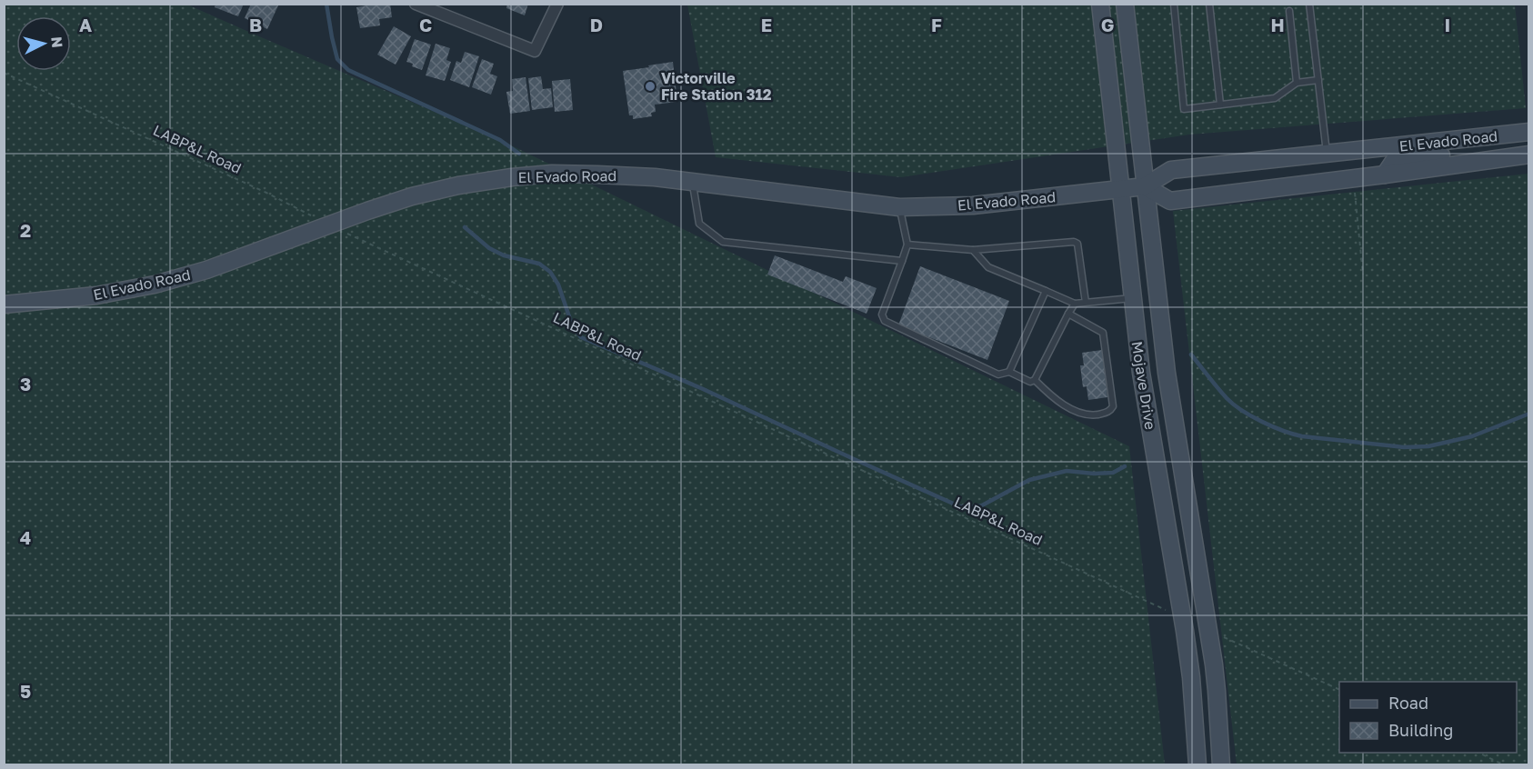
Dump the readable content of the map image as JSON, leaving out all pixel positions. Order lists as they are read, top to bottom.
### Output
{
  "streets": {
    "main road": ["El Evado Road", "Mojave Drive"],
    "path": ["LABP&L Road"]
  },
  "crossings": [
    ["El Evado Road", "LABP&L Road"],
    ["El Evado Road", "Mojave Drive"],
    ["LABP&L Road", "Mojave Drive"]
  ],
  "places": ["Victorville Fire Station 312"],
  "legend": ["Road", "Building"],
  "north": "right",
  "grid": {
    "columns": [
      "A",
      "B",
      "C",
      "D",
      "E",
      "F",
      "G",
      "H",
      "I"
    ],
    "rows": [
      "2",
      "3",
      "4",
      "5"
    ]
  }
}
